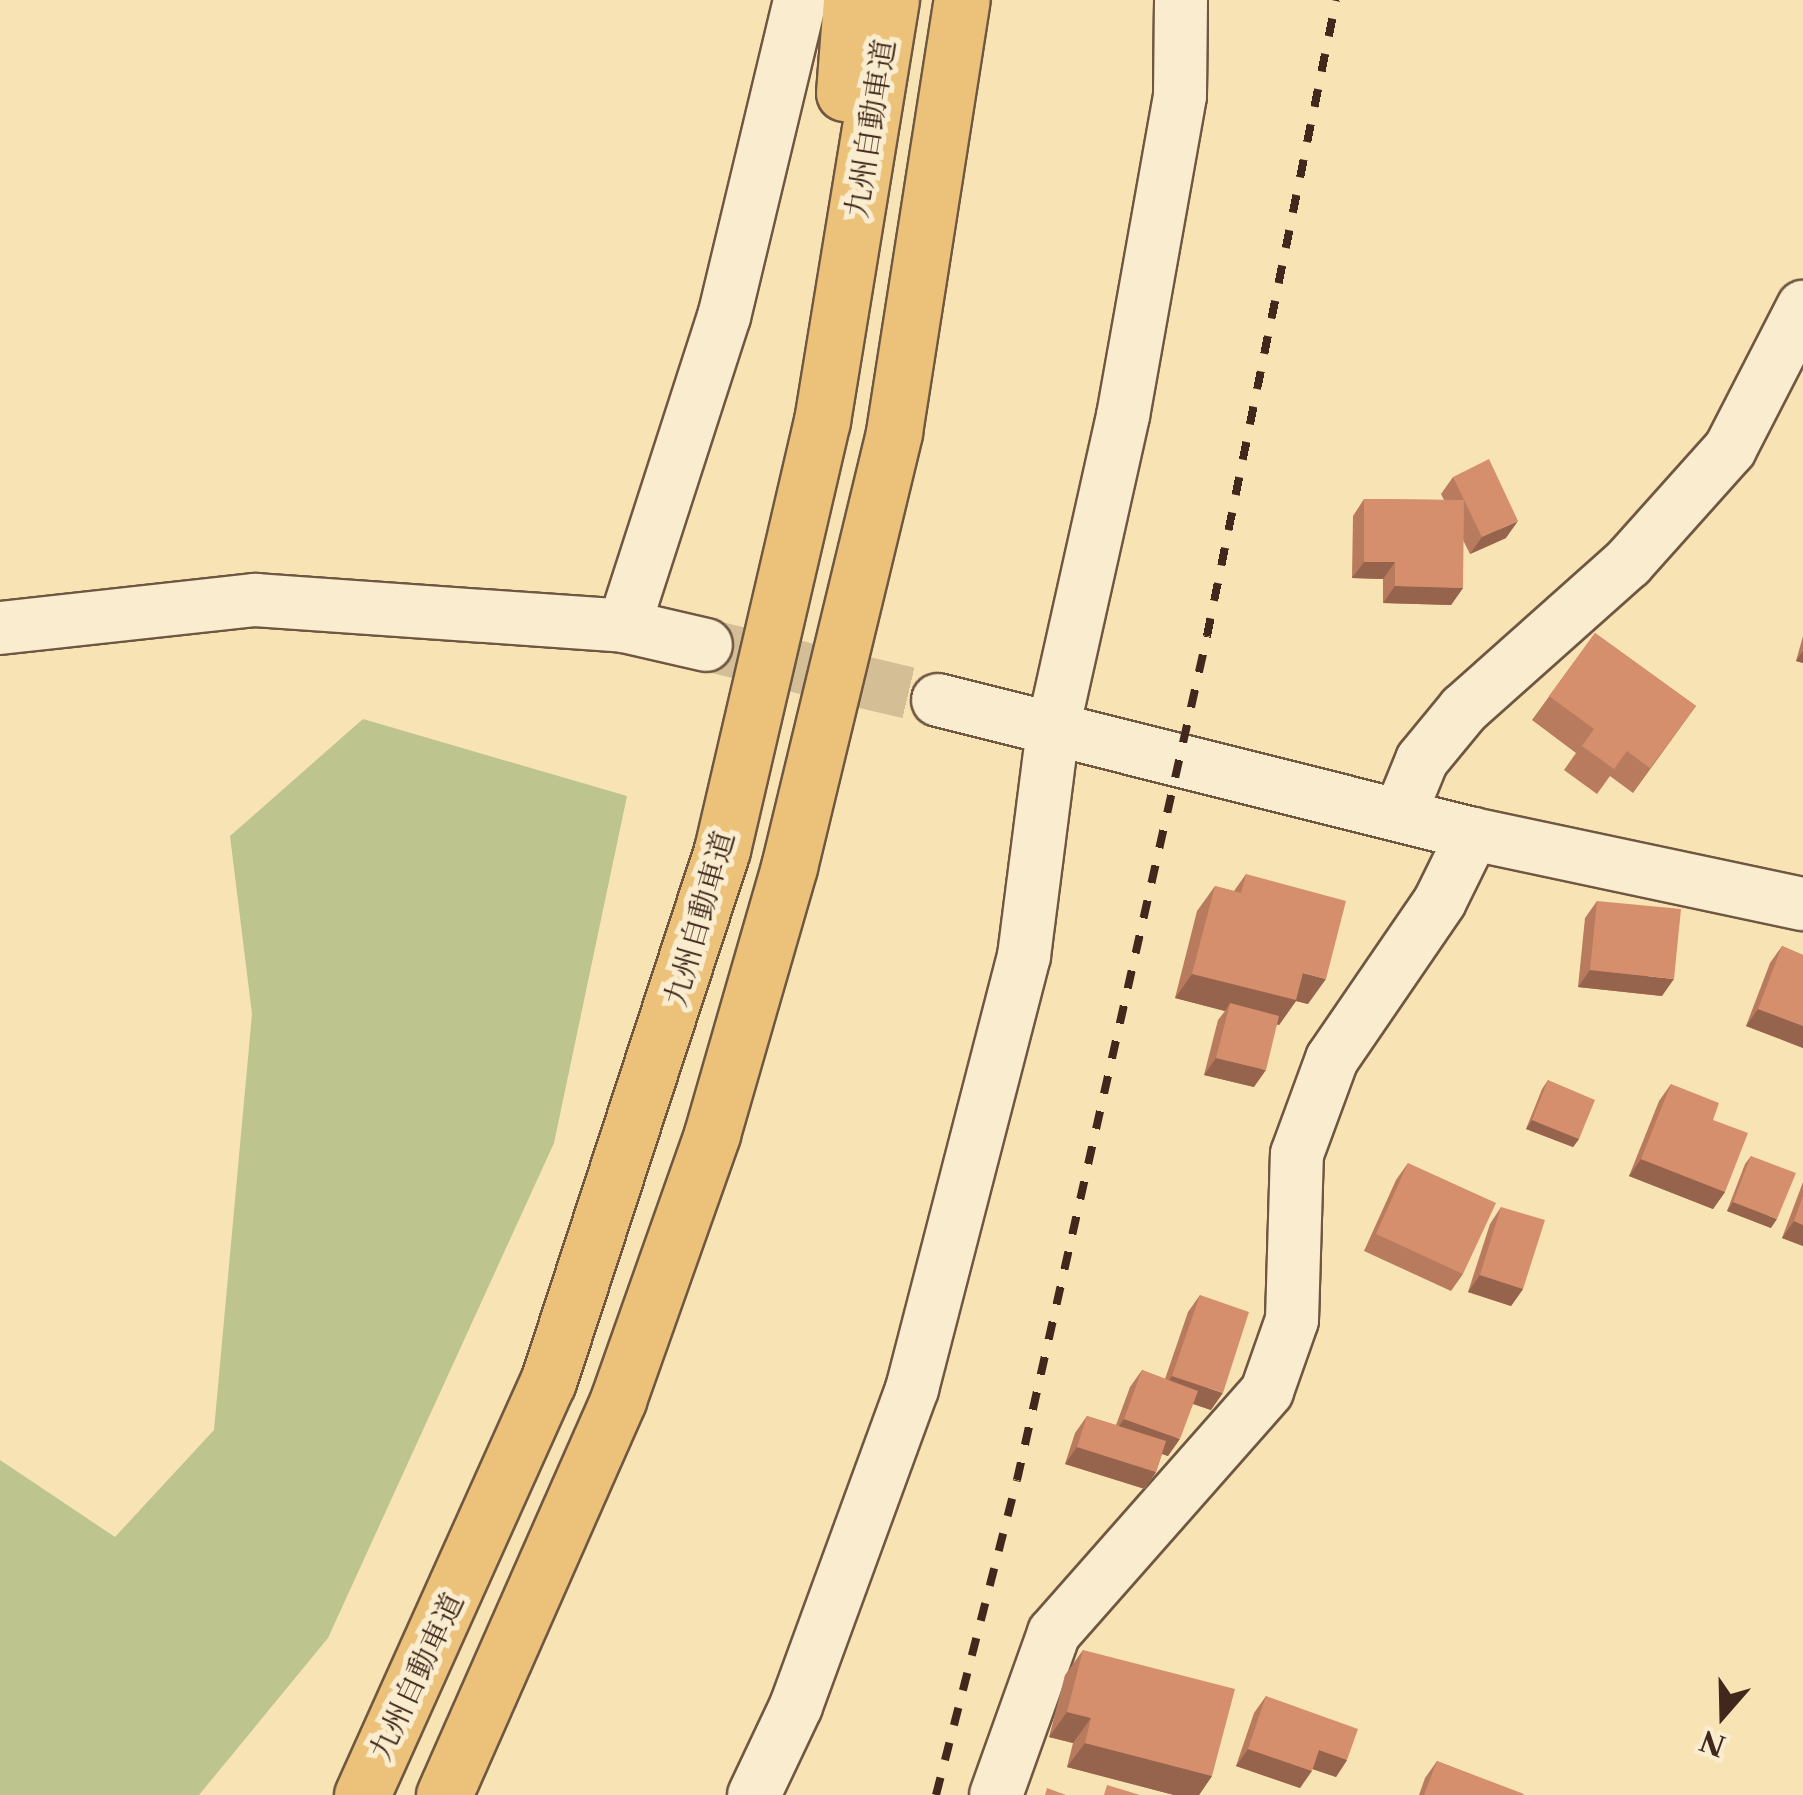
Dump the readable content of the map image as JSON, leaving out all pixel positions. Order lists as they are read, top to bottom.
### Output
{
  "streets": {
    "highway": ["九州自動車道"]
  },
  "north": "bottom"
}
